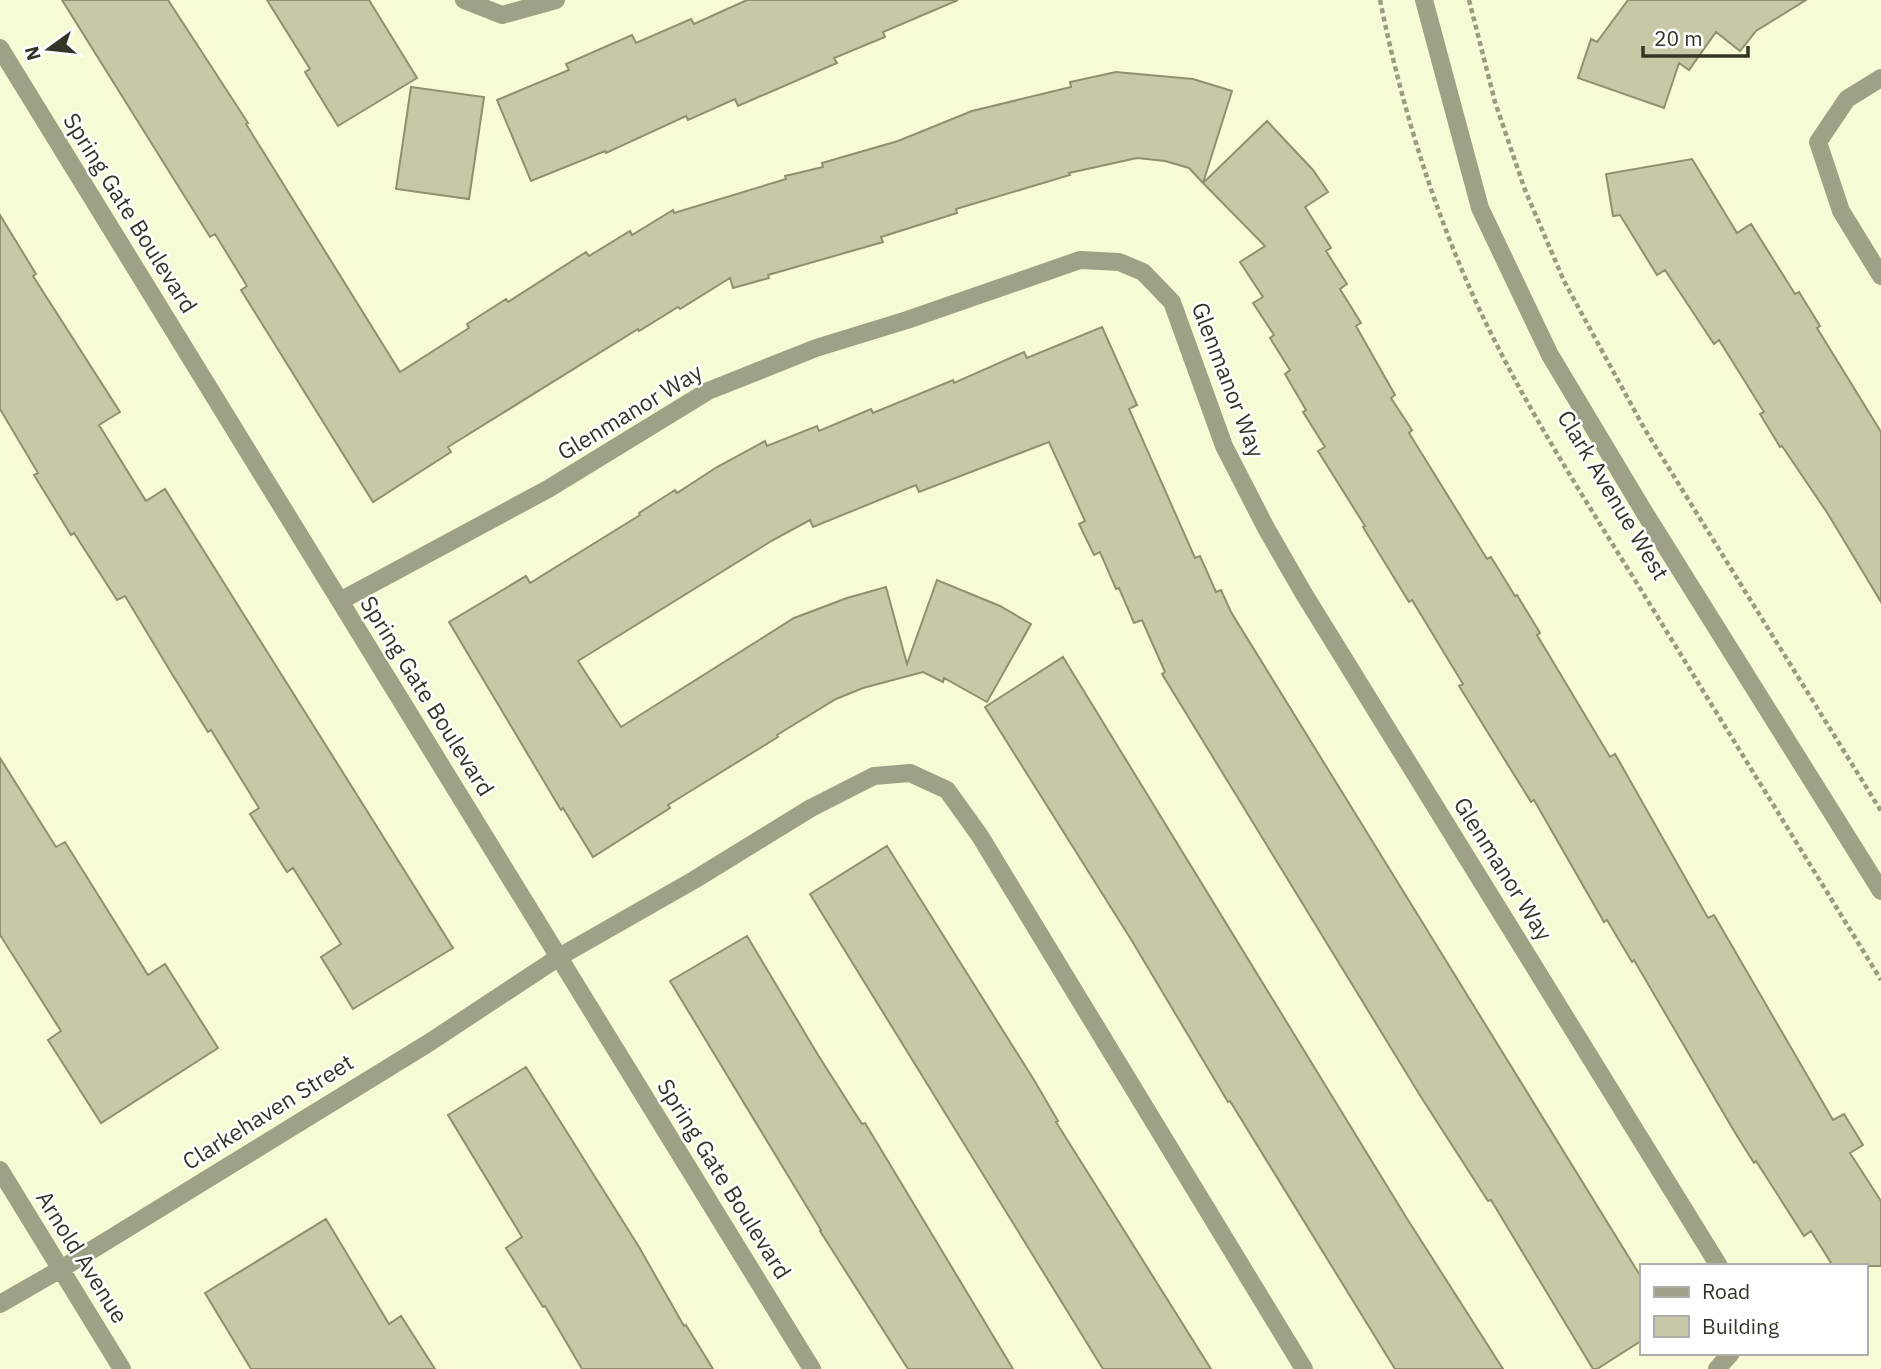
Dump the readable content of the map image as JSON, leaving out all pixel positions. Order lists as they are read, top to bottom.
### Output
{
  "streets": {
    "street": [
      "Spring Gate Boulevard",
      "Glenmanor Way",
      "Clark Avenue West",
      "Clarkehaven Street",
      "Arnold Avenue"
    ]
  },
  "crossings": [
    ["Spring Gate Boulevard", "Glenmanor Way"],
    ["Spring Gate Boulevard", "Clarkehaven Street"],
    ["Clarkehaven Street", "Arnold Avenue"]
  ],
  "legend": ["Road", "Building"],
  "scale_bar": "20 m",
  "north": "left"
}
